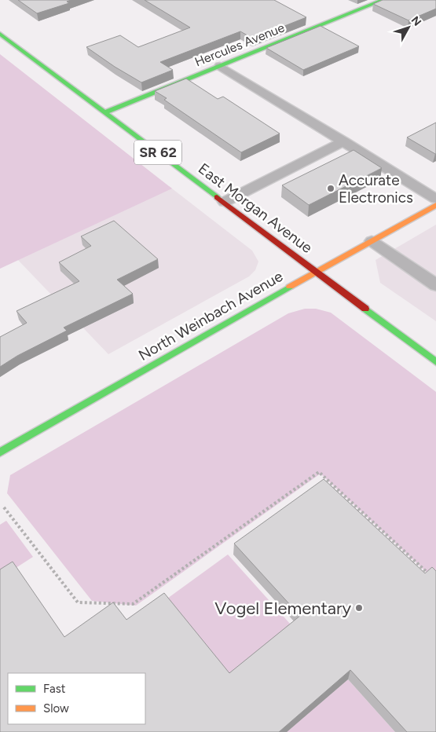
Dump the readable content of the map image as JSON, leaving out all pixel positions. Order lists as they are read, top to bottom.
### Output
{
  "streets": {
    "main road": [
      "Hercules Avenue",
      "SR 62",
      "East Morgan Avenue",
      "North Weinbach Avenue"
    ]
  },
  "crossings": [
    ["Hercules Avenue", "East Morgan Avenue"],
    ["East Morgan Avenue", "North Weinbach Avenue"]
  ],
  "places": ["Accurate Electronics", "Vogel Elementary"],
  "legend": ["Fast", "Slow"],
  "north": "top right"
}
